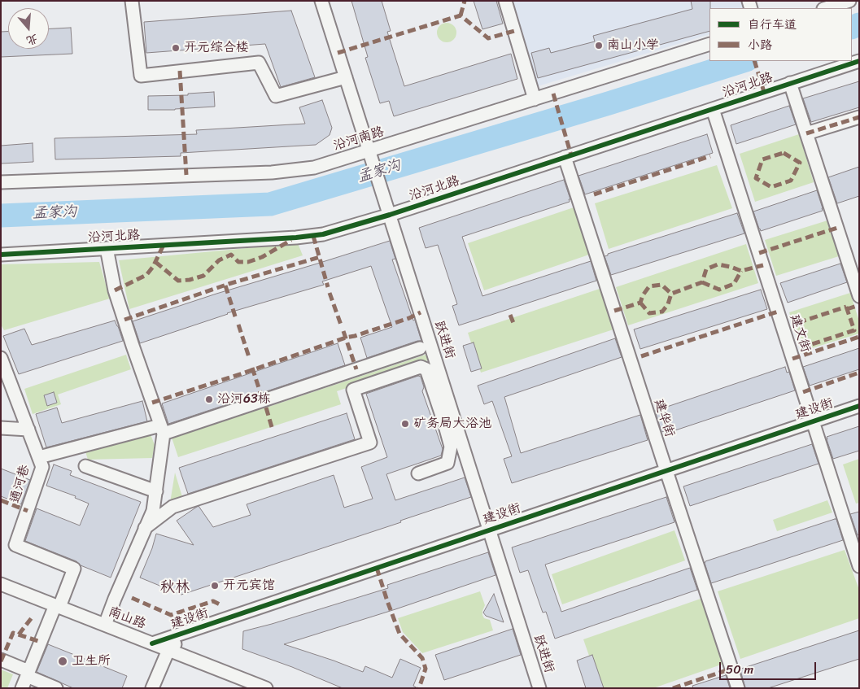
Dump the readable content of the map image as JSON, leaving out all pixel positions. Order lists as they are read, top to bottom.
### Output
{
  "streets": {
    "street": [
      "沿河北路",
      "沿河南路",
      "建文街",
      "跃进街",
      "建设街",
      "建华街",
      "通河巷",
      "南山路"
    ]
  },
  "crossings": [
    ["沿河北路", "建文街"],
    ["沿河北路", "跃进街"],
    ["沿河北路", "建华街"],
    ["沿河南路", "跃进街"],
    ["建文街", "建设街"],
    ["跃进街", "建设街"],
    ["建设街", "建华街"],
    ["建设街", "南山路"],
    ["通河巷", "南山路"]
  ],
  "districts": ["秋林"],
  "water": ["孟家沟"],
  "places": [
    "南山小学",
    "开元综合楼",
    "沿河63栋",
    "矿务局大浴池",
    "开元宾馆",
    "卫生所"
  ],
  "legend": ["自行车道", "小路"],
  "scale_bar": "50 m",
  "north": "bottom"
}
